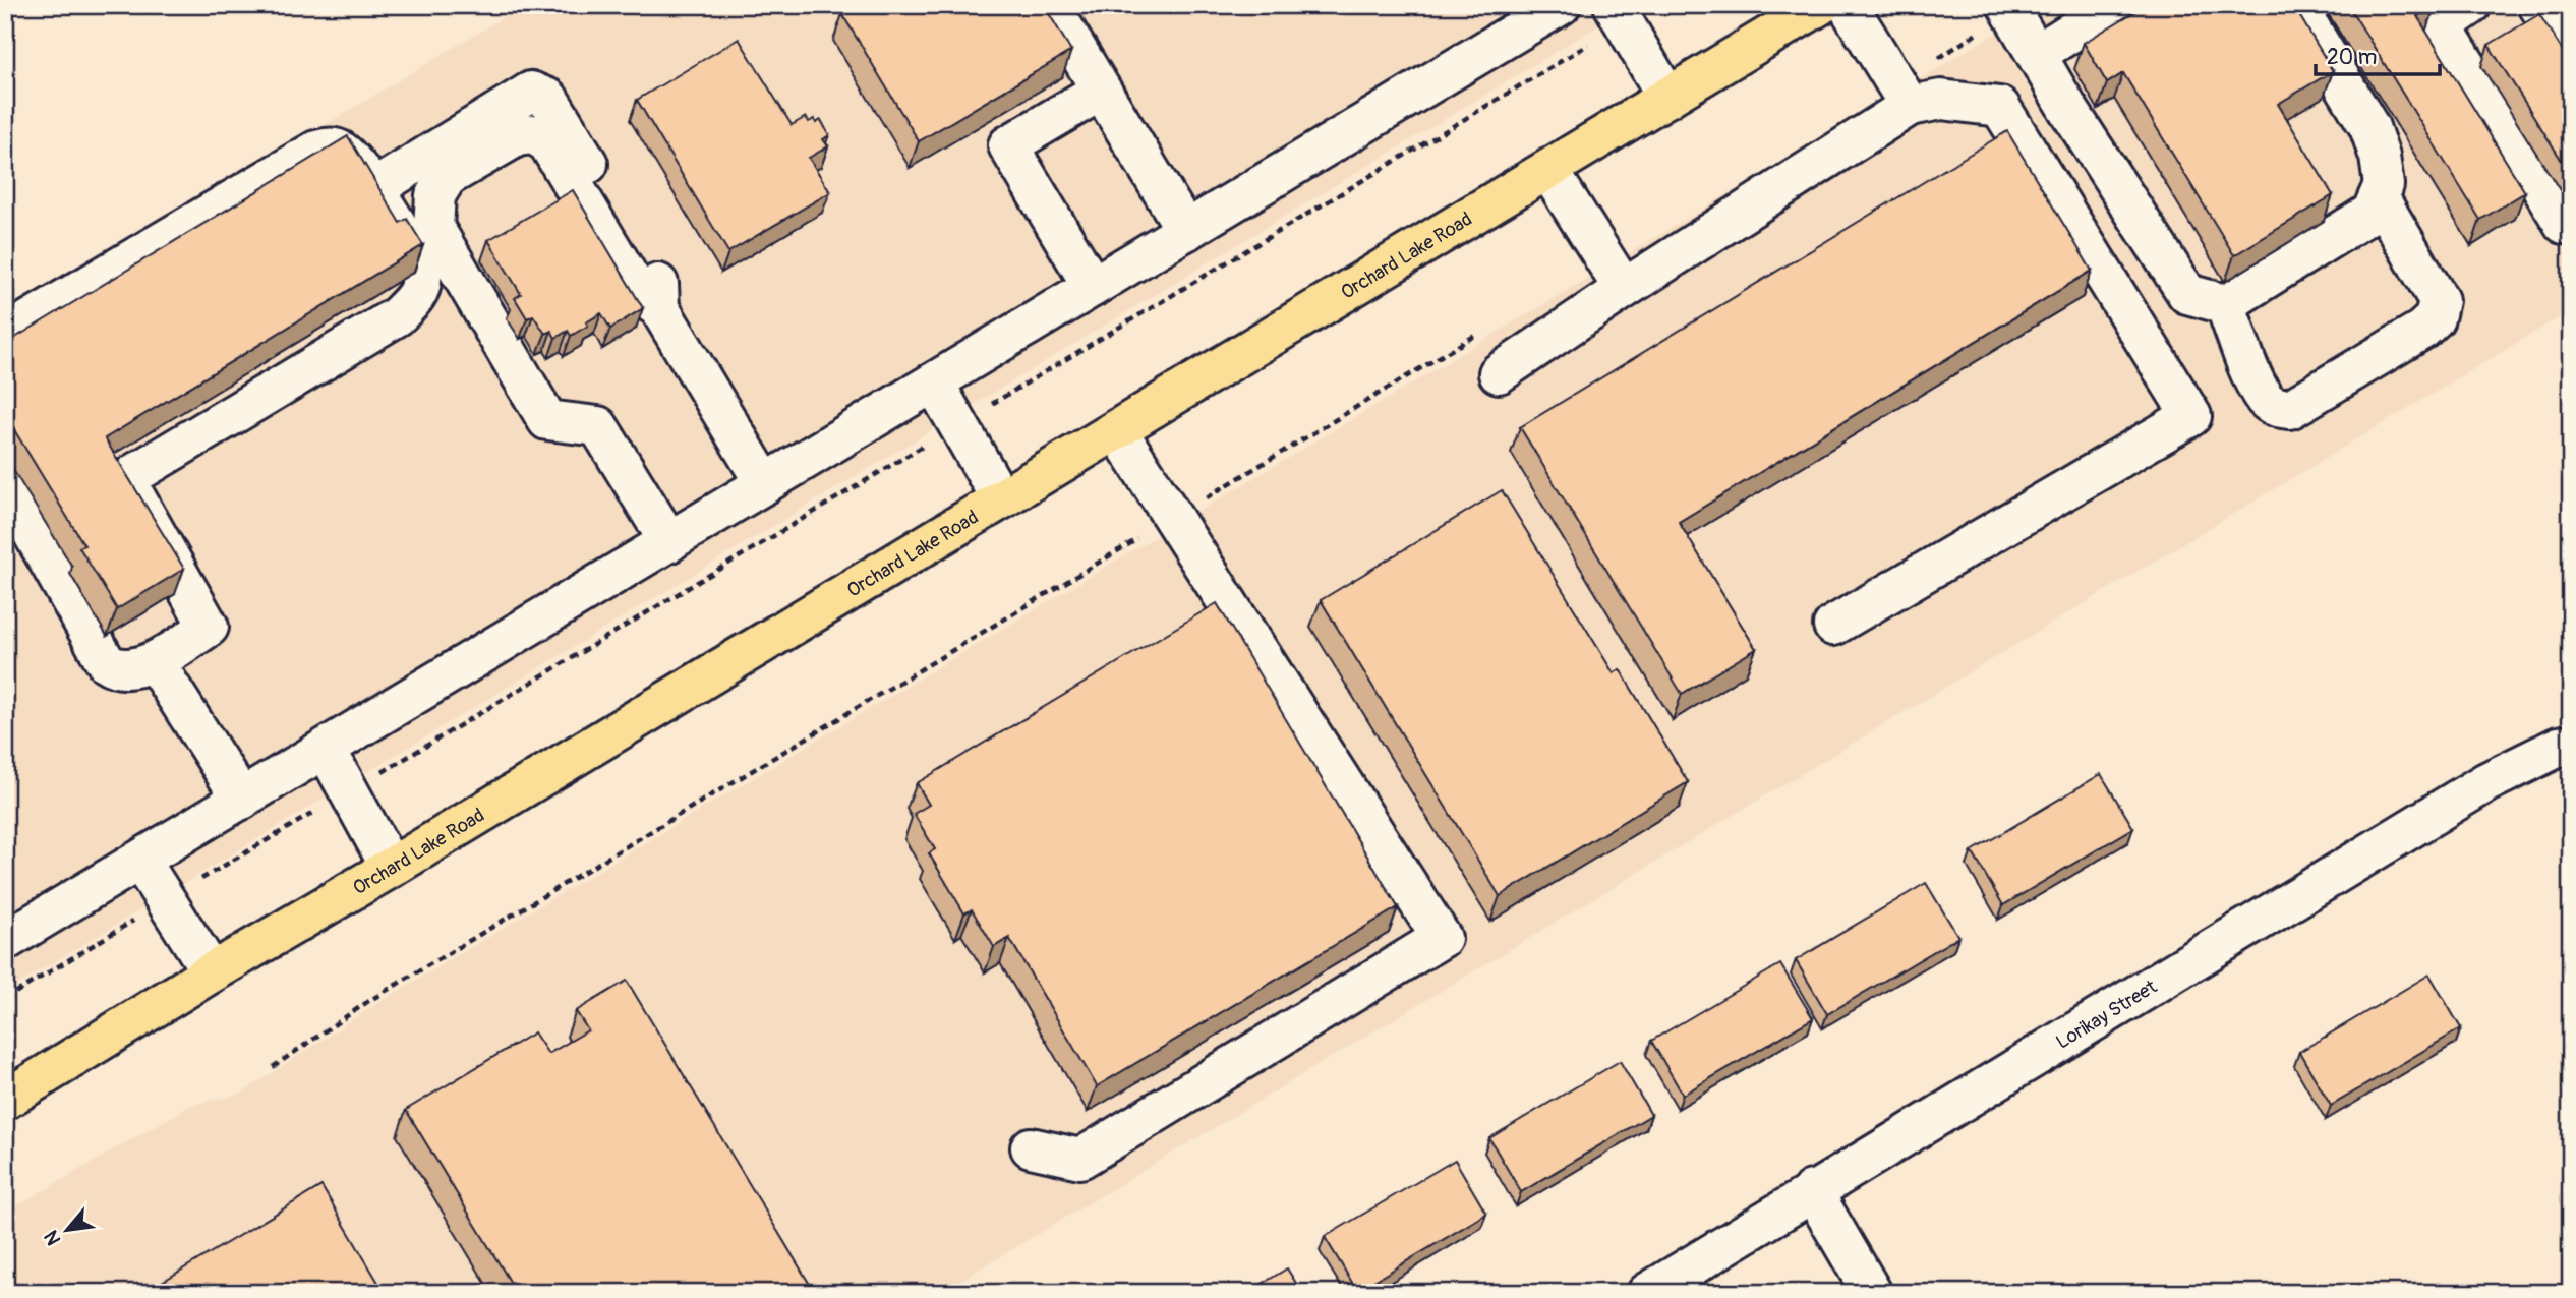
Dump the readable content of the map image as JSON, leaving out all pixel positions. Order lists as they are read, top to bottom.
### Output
{
  "streets": {
    "main road": ["Orchard Lake Road"],
    "street": ["Lorikay Street"]
  },
  "scale_bar": "20 m",
  "north": "bottom left"
}
